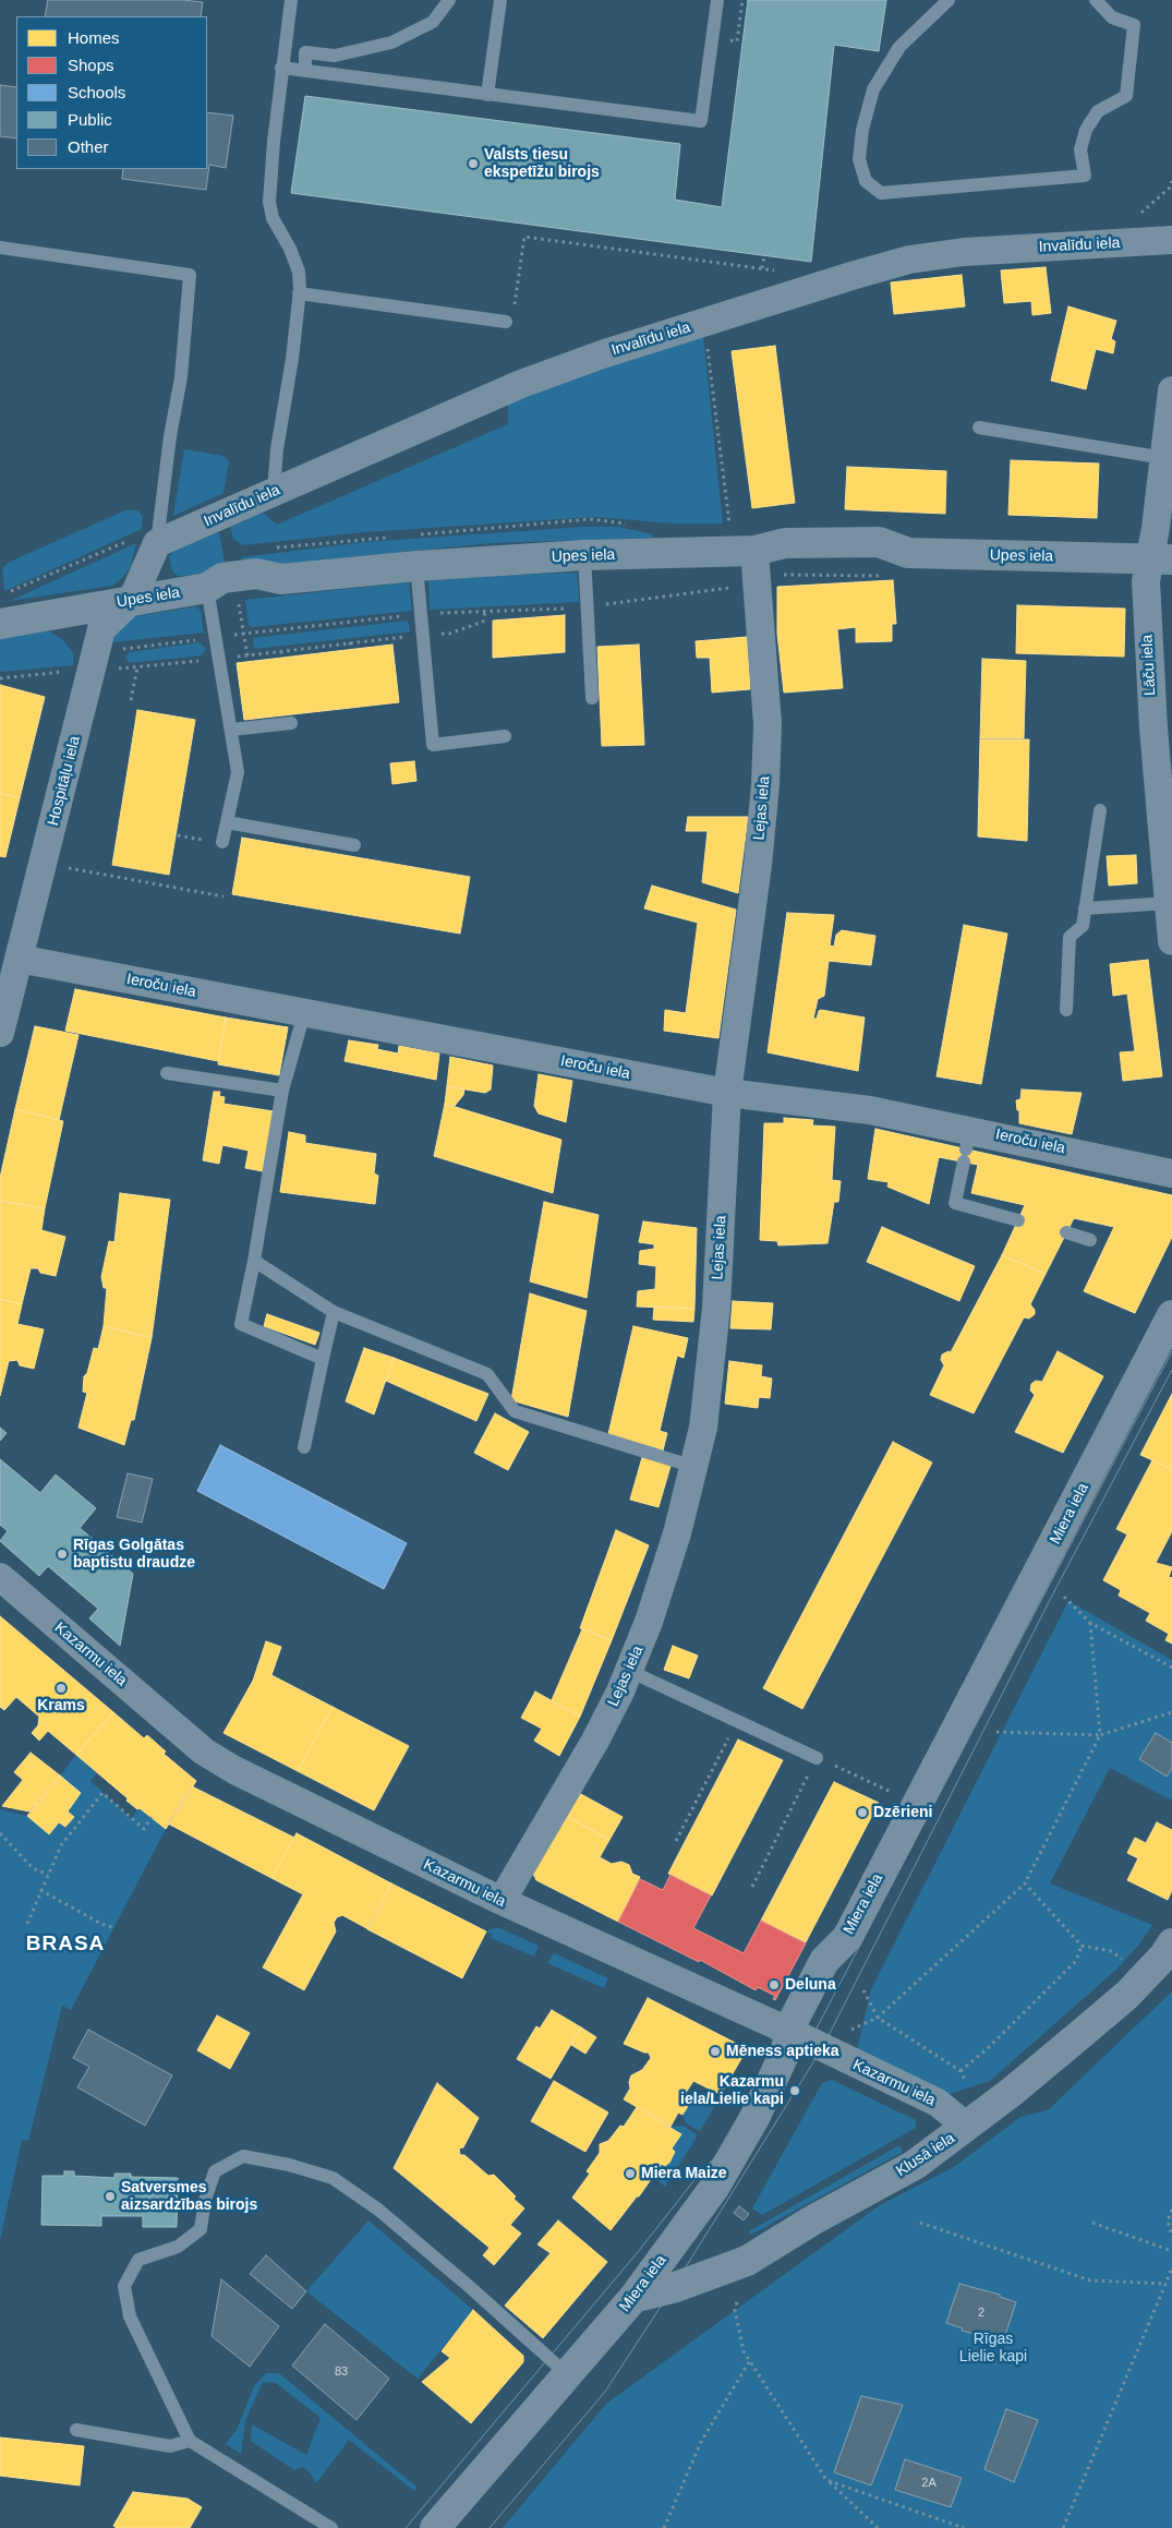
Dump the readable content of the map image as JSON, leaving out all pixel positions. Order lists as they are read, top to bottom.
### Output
{
  "streets": {
    "street": [
      "Invalīdu iela",
      "Upes iela",
      "Lāču iela",
      "Hospitāļu iela",
      "Lejas iela",
      "Ieroču iela",
      "Miera iela",
      "Kazarmu iela",
      "Klusā iela"
    ]
  },
  "crossings": [
    ["Invalīdu iela", "Hospitāļu iela"],
    ["Upes iela", "Lāču iela"],
    ["Upes iela", "Hospitāļu iela"],
    ["Upes iela", "Lejas iela"],
    ["Hospitāļu iela", "Ieroču iela"],
    ["Lejas iela", "Ieroču iela"],
    ["Lejas iela", "Kazarmu iela"],
    ["Miera iela", "Kazarmu iela"],
    ["Miera iela", "Klusā iela"],
    ["Kazarmu iela", "Klusā iela"]
  ],
  "districts": ["BRASA"],
  "parks": ["Rīgas Lielie kapi"],
  "places": [
    "Valsts tiesu ekspetīžu birojs",
    "Rīgas Golgātas baptistu draudze",
    "Krams",
    "Dzērieni",
    "Deluna",
    "Mēness aptieka",
    "Kazarmu iela/Lielie kapi",
    "Miera Maize",
    "Satversmes aizsardzības birojs"
  ],
  "house_numbers": ["2", "83", "2A"],
  "legend": [
    "Homes",
    "Shops",
    "Schools",
    "Public",
    "Other"
  ]
}
